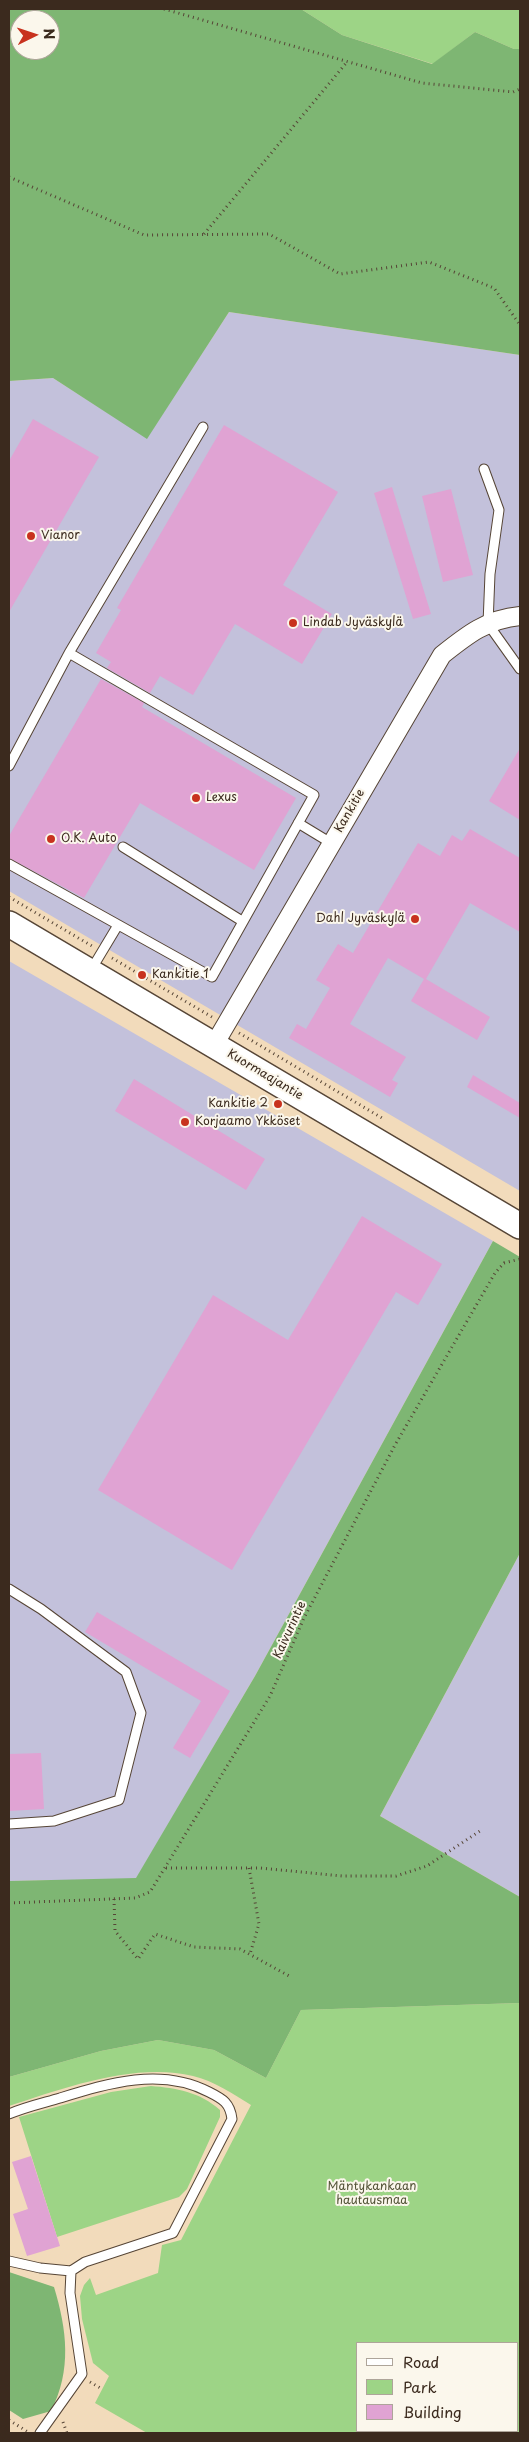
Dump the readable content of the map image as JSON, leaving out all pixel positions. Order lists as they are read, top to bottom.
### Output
{
  "streets": {
    "street": ["Kankitie", "Kuormaajantie"],
    "path": ["Kaivurintie"]
  },
  "crossings": [
    ["Kankitie", "Kuormaajantie"]
  ],
  "parks": ["Mäntykankaan hautausmaa"],
  "places": [
    "Vianor",
    "Lindab Jyväskylä",
    "Lexus",
    "O.K. Auto",
    "Dahl Jyväskylä",
    "Kankitie 1",
    "Kankitie 2",
    "Korjaamo Ykköset"
  ],
  "legend": ["Road", "Park", "Building"],
  "north": "right"
}
